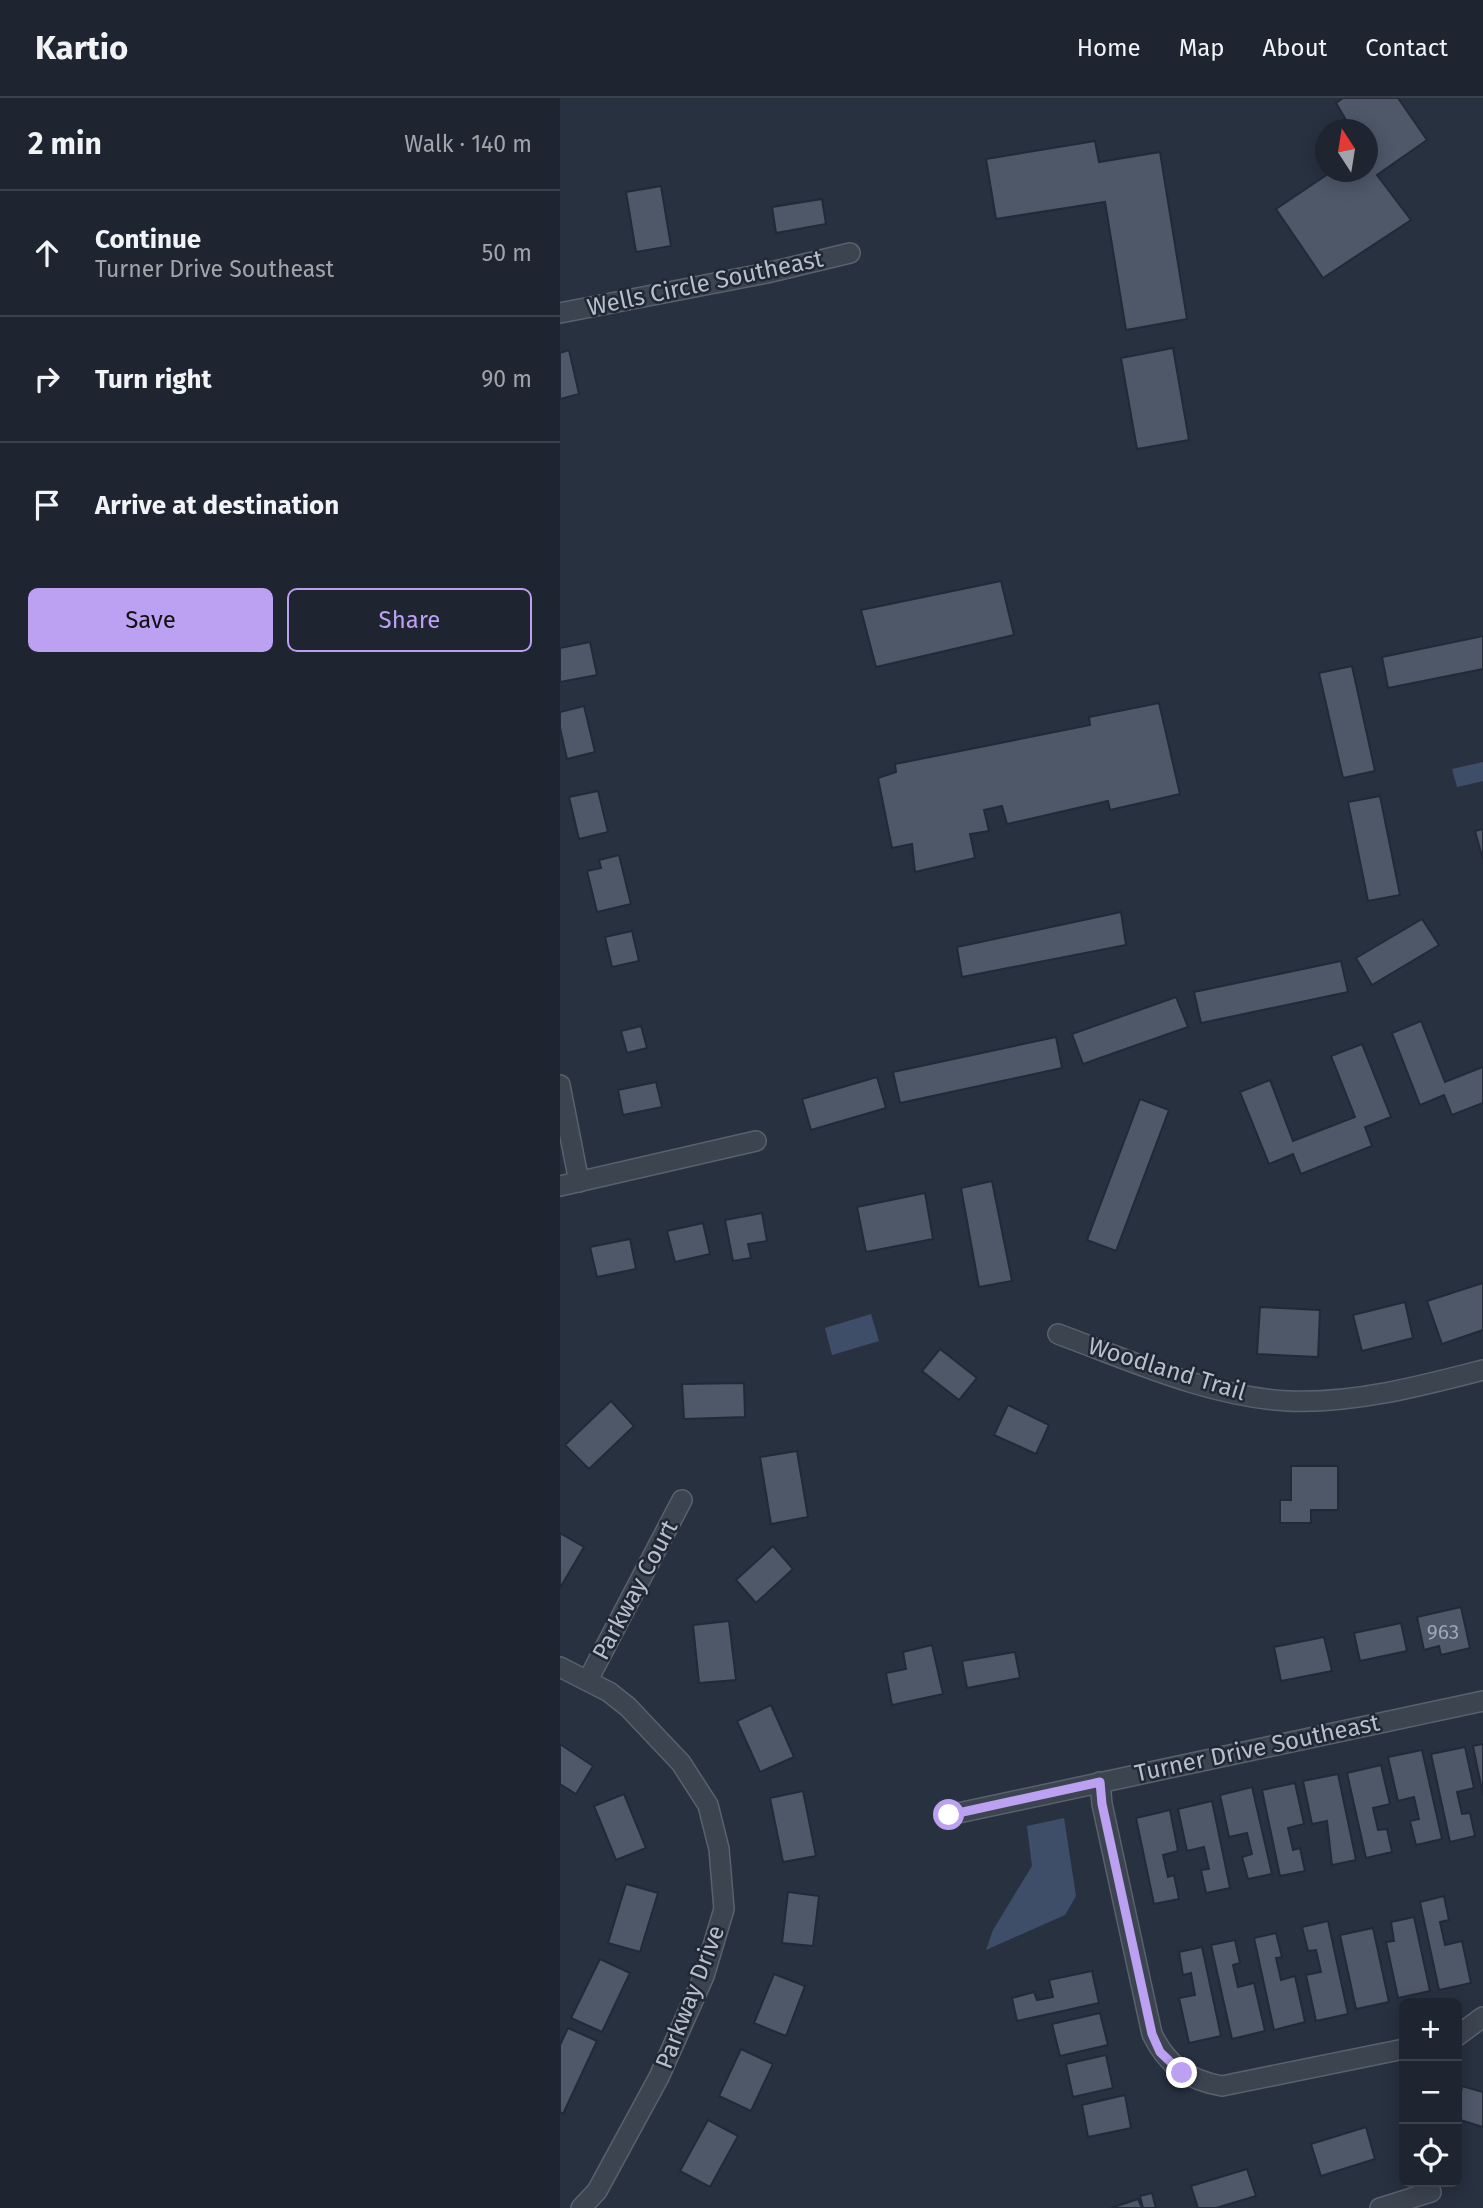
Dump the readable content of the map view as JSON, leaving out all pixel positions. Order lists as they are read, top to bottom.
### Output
{
  "streets": {
    "street": [
      "Wells Circle Southeast",
      "Woodland Trail",
      "Parkway Court",
      "Turner Drive Southeast",
      "Parkway Drive"
    ]
  },
  "crossings": [
    ["Parkway Court", "Parkway Drive"]
  ],
  "house_numbers": ["963"],
  "north": "top",
  "page": {
    "header": "Kartio",
    "nav": [
      "Home",
      "Map",
      "About",
      "Contact"
    ],
    "heading": ["2 min", "Walk · 140 m"],
    "list": [
      ["Continue", "Turner Drive Southeast", "50 m"],
      ["Turn right", "90 m"],
      "Arrive at destination"
    ],
    "buttons": ["Save", "Share"],
    "map_buttons": ["+", "−"]
  }
}
